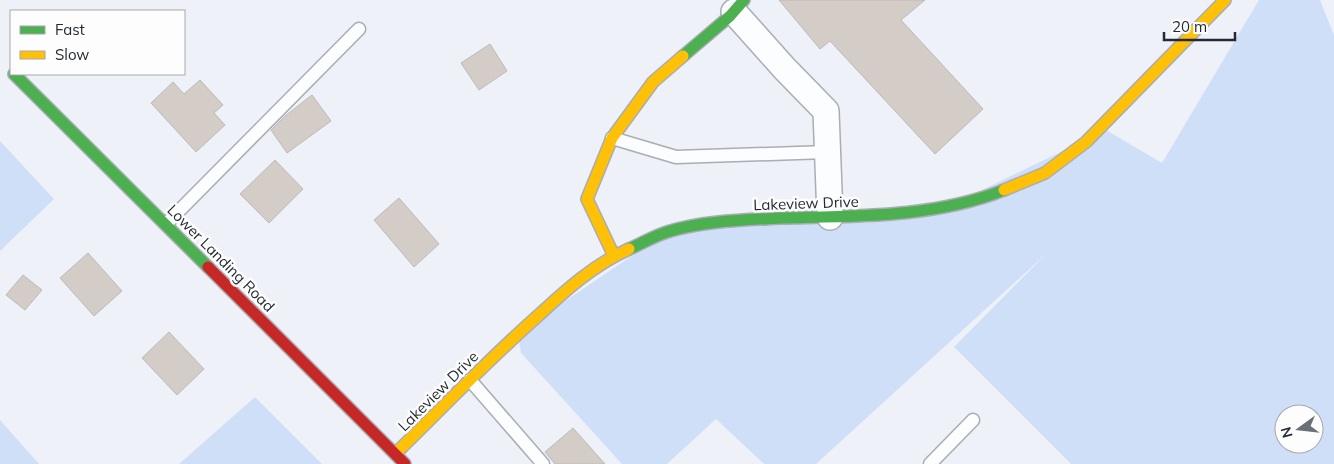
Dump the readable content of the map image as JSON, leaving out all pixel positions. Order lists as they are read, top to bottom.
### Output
{
  "streets": {
    "street": ["Lakeview Drive", "Lower Landing Road"]
  },
  "crossings": [
    ["Lakeview Drive", "Lower Landing Road"]
  ],
  "legend": ["Fast", "Slow"],
  "scale_bar": "20 m",
  "north": "left"
}
